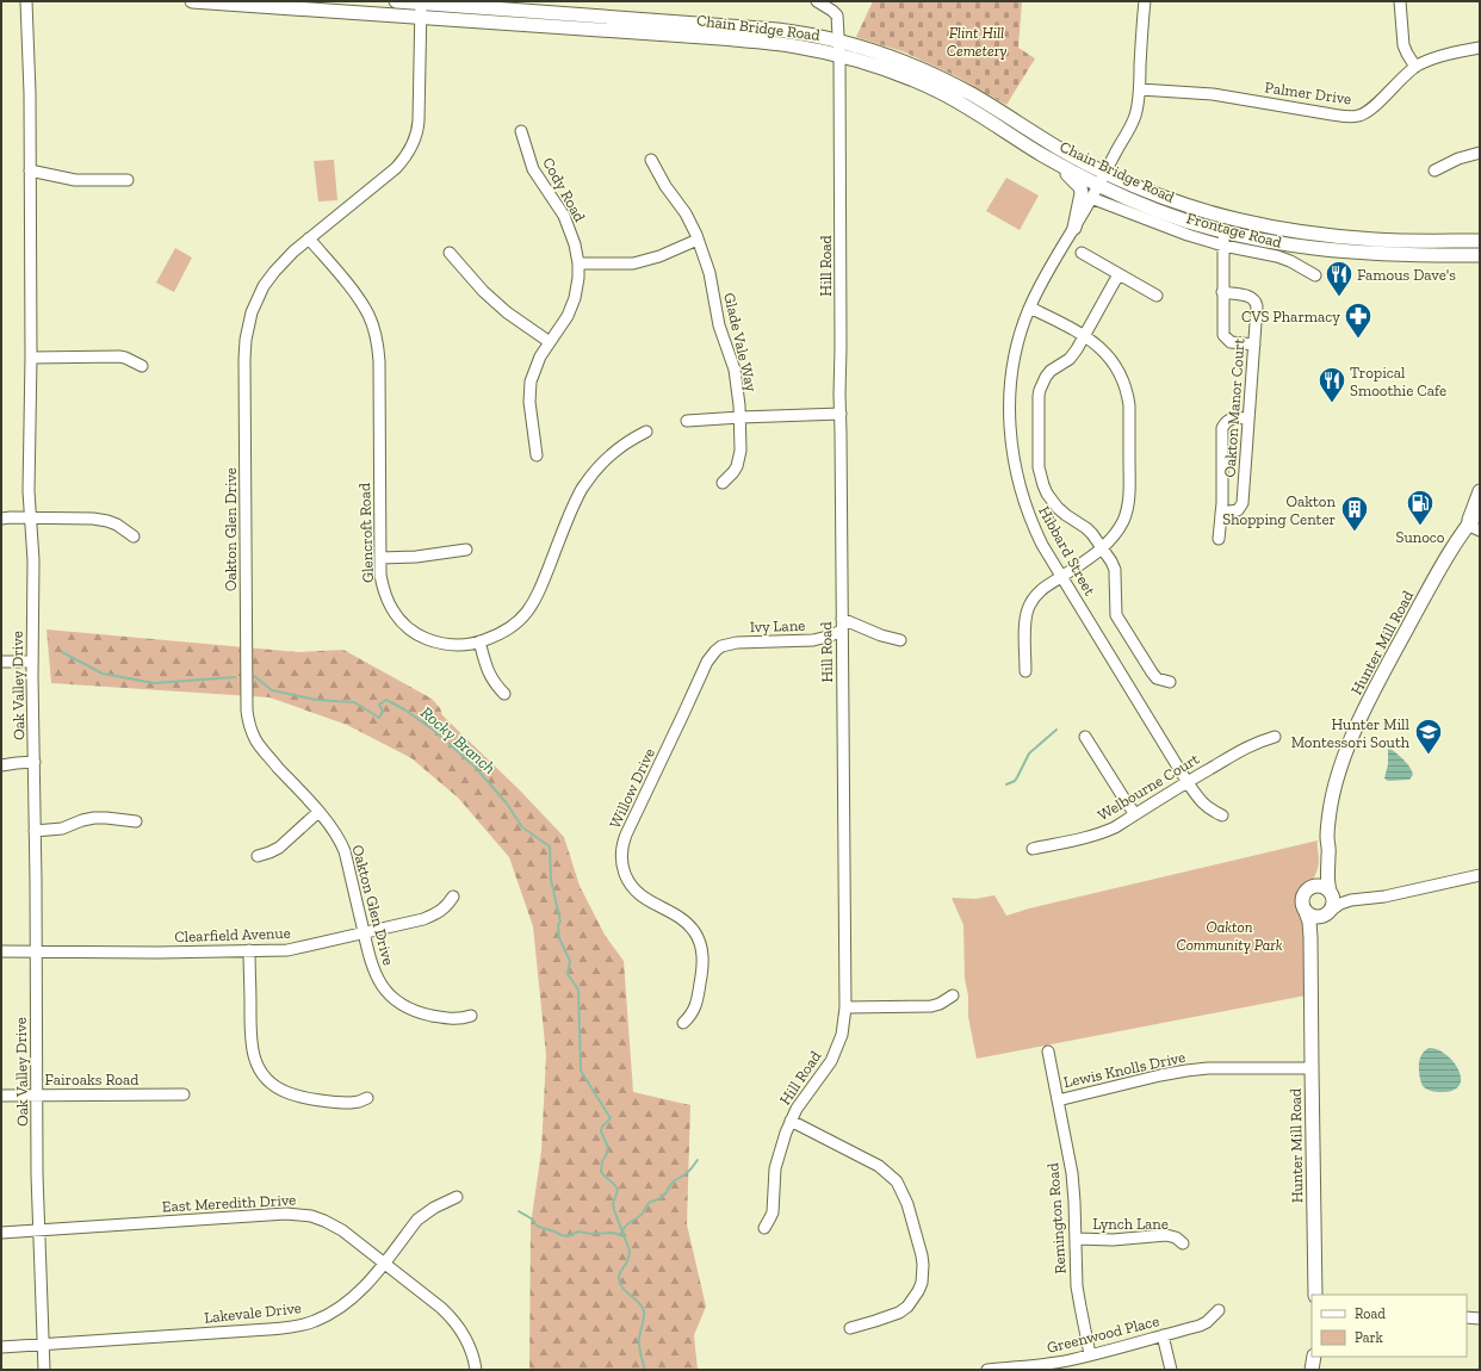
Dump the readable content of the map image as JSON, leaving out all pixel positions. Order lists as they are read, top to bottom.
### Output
{
  "streets": {
    "main road": ["Chain Bridge Road", "Hunter Mill Road"],
    "street": [
      "Palmer Drive",
      "Cody Road",
      "Frontage Road",
      "Hill Road",
      "Glade Vale Way",
      "Oakton Manor Court",
      "Oakton Glen Drive",
      "Glencroft Road",
      "Hibbard Street",
      "Ivy Lane",
      "Oak Valley Drive",
      "Welbourne Court",
      "Willow Drive",
      "Clearfield Avenue",
      "Lewis Knolls Drive",
      "Fairoaks Road",
      "East Meredith Drive",
      "Remington Road",
      "Lynch Lane",
      "Lakevale Drive",
      "Greenwood Place"
    ]
  },
  "crossings": [
    ["Chain Bridge Road", "Hill Road"],
    ["Chain Bridge Road", "Oakton Glen Drive"],
    ["Chain Bridge Road", "Hibbard Street"],
    ["Palmer Drive", "Hibbard Street"],
    ["Frontage Road", "Hibbard Street"],
    ["Hill Road", "Ivy Lane"],
    ["Oakton Glen Drive", "Glencroft Road"],
    ["Oakton Glen Drive", "Clearfield Avenue"],
    ["Hibbard Street", "Welbourne Court"],
    ["Ivy Lane", "Willow Drive"],
    ["Hunter Mill Road", "Lewis Knolls Drive"],
    ["Oak Valley Drive", "Clearfield Avenue"],
    ["Oak Valley Drive", "Fairoaks Road"],
    ["Oak Valley Drive", "East Meredith Drive"],
    ["Oak Valley Drive", "Lakevale Drive"],
    ["Lewis Knolls Drive", "Remington Road"],
    ["East Meredith Drive", "Lakevale Drive"],
    ["Remington Road", "Lynch Lane"],
    ["Remington Road", "Greenwood Place"]
  ],
  "water": ["Rocky Branch"],
  "parks": ["Flint Hill Cemetery", "Oakton Community Park"],
  "places": {
    "restaurant": ["Famous Dave's", "Tropical Smoothie Cafe"],
    "pharmacy": ["CVS Pharmacy"],
    "fuel station": ["Sunoco"],
    "building": ["Oakton Shopping Center"],
    "school or university": ["Hunter Mill Montessori South"]
  },
  "legend": ["Road", "Park"]
}
